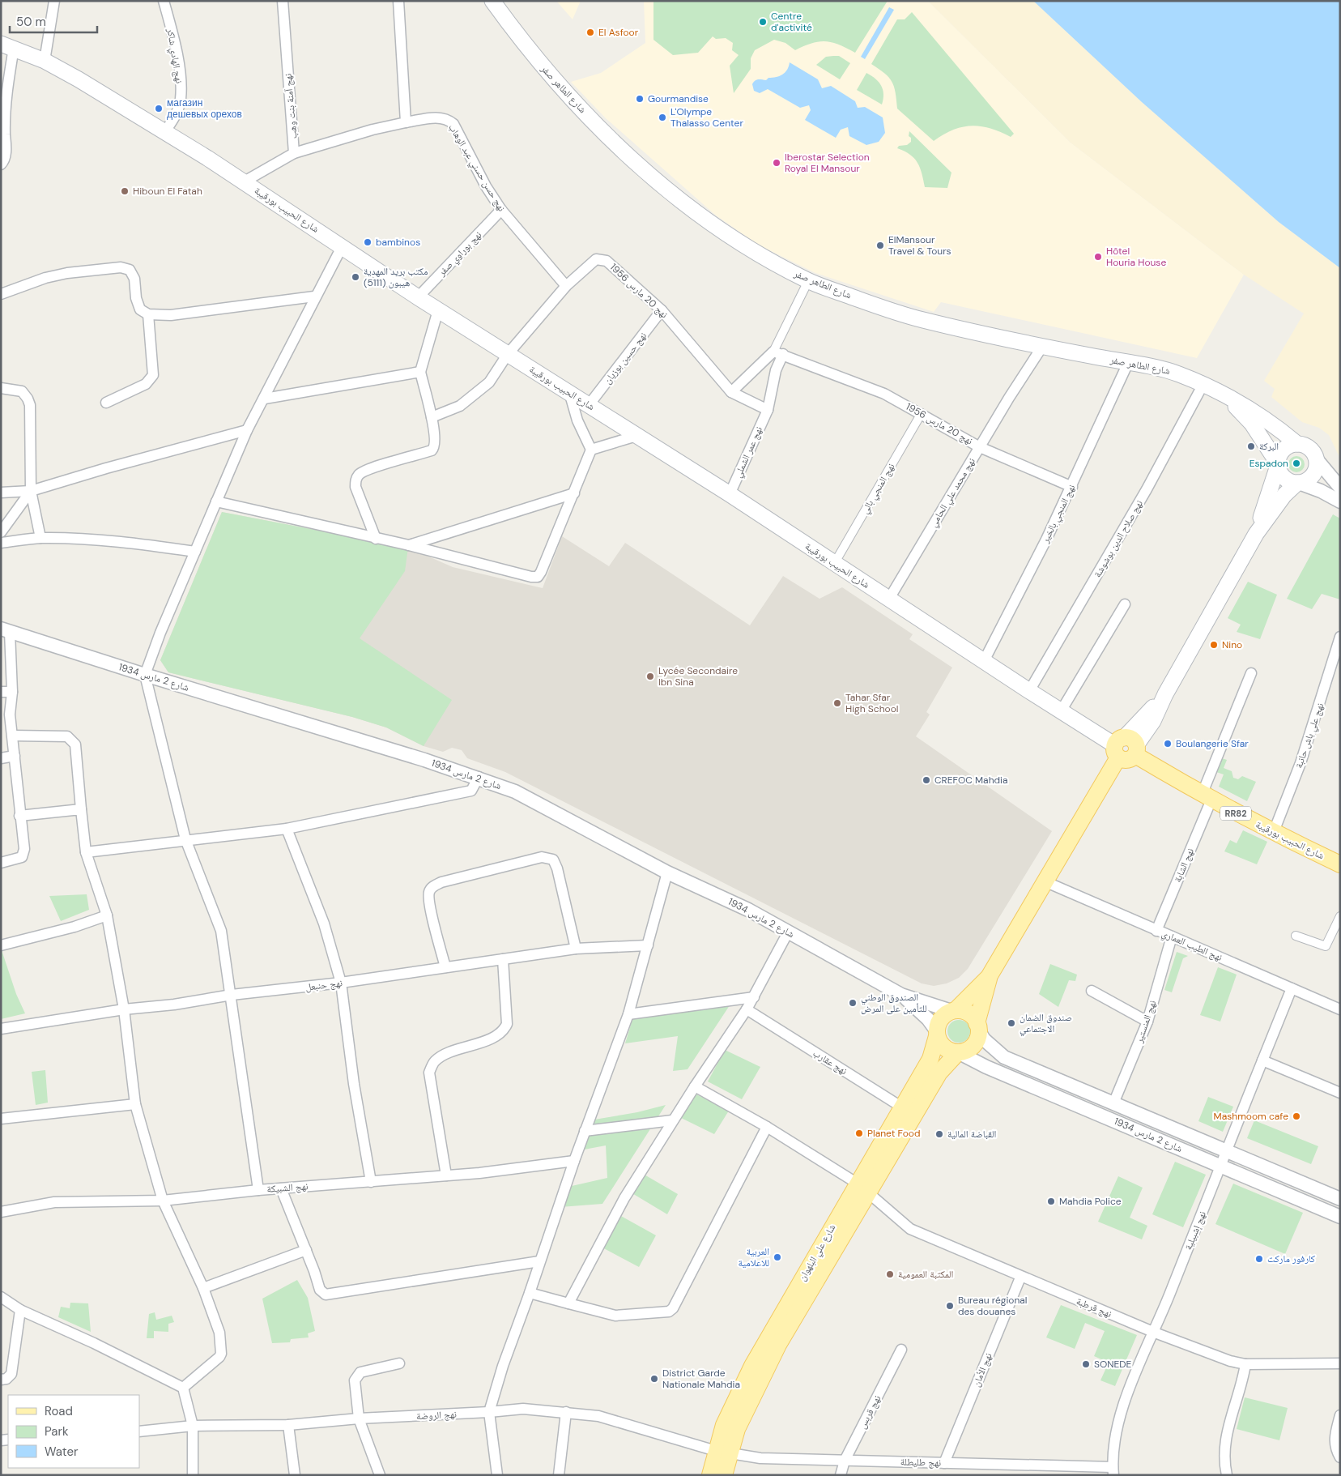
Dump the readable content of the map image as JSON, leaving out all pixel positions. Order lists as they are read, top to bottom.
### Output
{
  "streets": {
    "main road": [
      "شارع الطاهر صفر",
      "شارع الحبيب بورقيبة",
      "RR82",
      "شارع علي البلهوان"
    ],
    "street": [
      "نهج الهادي شاكر",
      "نهج آمنة بنت وهب",
      "نهج حسن حسني عبد الوهاب",
      "نهج بوراوي صفر",
      "نهج 20 مارس 1956",
      "نهج حسين بوزيان",
      "نهج عمر الشملي",
      "نهج المنجي بالي",
      "نهج محمد علي الحامي",
      "نهج المنجي بالخير",
      "نهج صلاح الدين بوشوشة",
      "شارع 2 مارس 1934",
      "نهج علي باش حانبة",
      "نهج الشابة",
      "نهج الطيب العماري",
      "نهج حنبعل",
      "نهج المنستير",
      "نهج عقارب",
      "نهج الشبيكة",
      "نهج إشبيلية",
      "نهج قرطبة",
      "نهج الأمان",
      "نهج قربس",
      "نهج الروضة",
      "نهج طليطلة"
    ]
  },
  "crossings": [
    ["نهج الهادي شاكر", "شارع الحبيب بورقيبة"],
    ["شارع الطاهر صفر", "نهج محمد علي الحامي"],
    ["شارع الطاهر صفر", "نهج المنجي بالخير"],
    ["شارع الطاهر صفر", "نهج صلاح الدين بوشوشة"],
    ["نهج آمنة بنت وهب", "نهج حسن حسني عبد الوهاب"],
    ["نهج آمنة بنت وهب", "شارع الحبيب بورقيبة"],
    ["نهج حسن حسني عبد الوهاب", "نهج بوراوي صفر"],
    ["نهج حسن حسني عبد الوهاب", "نهج 20 مارس 1956"],
    ["شارع الحبيب بورقيبة", "نهج بوراوي صفر"],
    ["شارع الحبيب بورقيبة", "نهج 20 مارس 1956"],
    ["شارع الحبيب بورقيبة", "نهج حسين بوزيان"],
    ["شارع الحبيب بورقيبة", "نهج عمر الشملي"],
    ["شارع الحبيب بورقيبة", "نهج المنجي بالي"],
    ["شارع الحبيب بورقيبة", "نهج محمد علي الحامي"],
    ["شارع الحبيب بورقيبة", "نهج المنجي بالخير"],
    ["شارع الحبيب بورقيبة", "نهج صلاح الدين بوشوشة"],
    ["شارع الحبيب بورقيبة", "نهج علي باش حانبة"],
    ["شارع الحبيب بورقيبة", "نهج الشابة"],
    ["نهج 20 مارس 1956", "نهج حسين بوزيان"],
    ["نهج 20 مارس 1956", "نهج عمر الشملي"],
    ["نهج 20 مارس 1956", "نهج المنجي بالي"],
    ["نهج 20 مارس 1956", "نهج محمد علي الحامي"],
    ["نهج 20 مارس 1956", "نهج المنجي بالخير"],
    ["شارع 2 مارس 1934", "نهج المنستير"],
    ["شارع 2 مارس 1934", "نهج إشبيلية"],
    ["شارع 2 مارس 1934", "شارع علي البلهوان"],
    ["نهج الشابة", "نهج الطيب العماري"],
    ["نهج الطيب العماري", "نهج المنستير"],
    ["نهج الطيب العماري", "نهج إشبيلية"],
    ["نهج عقارب", "شارع علي البلهوان"],
    ["نهج إشبيلية", "نهج قرطبة"],
    ["نهج إشبيلية", "نهج طليطلة"],
    ["شارع علي البلهوان", "نهج قرطبة"],
    ["شارع علي البلهوان", "نهج الروضة"],
    ["شارع علي البلهوان", "نهج طليطلة"],
    ["نهج قرطبة", "نهج الأمان"],
    ["نهج الأمان", "نهج طليطلة"],
    ["نهج قربس", "نهج طليطلة"],
    ["نهج الروضة", "نهج طليطلة"]
  ],
  "places": [
    "Centre d'activité",
    "El Asfoor",
    "Gourmandise",
    "магазин дешевых орехов",
    "L'Olympe Thalasso Center",
    "Iberostar Selection Royal El Mansour",
    "Hiboun El Fatah",
    "bambinos",
    "ElMansour Travel & Tours",
    "Hôtel Houria House",
    "مكتب بريد المهدية هيبون (5111)",
    "البركة",
    "Espadon",
    "Nino",
    "Lycée Secondaire Ibn Sina",
    "Tahar Sfar High School",
    "Boulangerie Sfar",
    "CREFOC Mahdia",
    "الصندوق الوطني للتأمين على المرض",
    "صندوق الضمان الاجتماعي",
    "Mashmoom cafe",
    "Planet Food",
    "القباضة المالية",
    "Mahdia Police",
    "العربية للاعلامية",
    "كارفور ماركت",
    "المكتبة العمومية",
    "Bureau régional des douanes",
    "SONEDE",
    "District Garde Nationale Mahdia"
  ],
  "legend": ["Road", "Park", "Water"],
  "scale_bar": "50 m"
}
